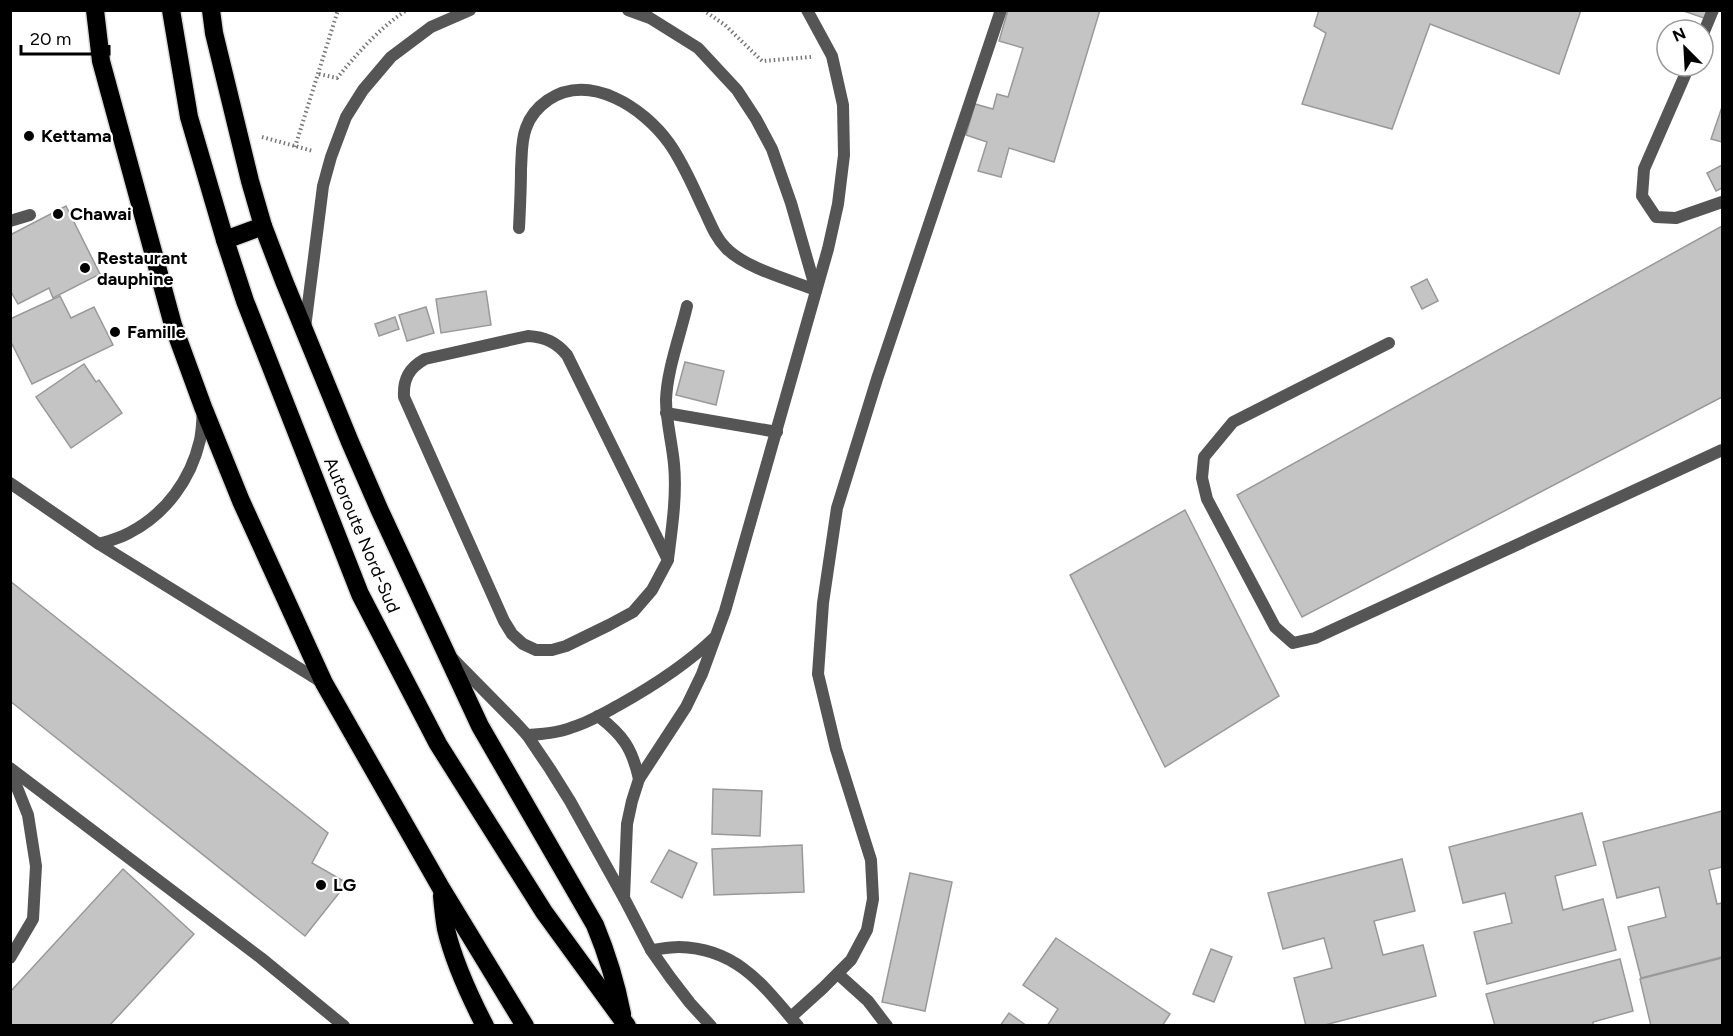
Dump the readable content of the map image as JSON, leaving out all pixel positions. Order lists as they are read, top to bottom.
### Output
{
  "streets": {
    "highway": ["Autoroute Nord-Sud"]
  },
  "places": [
    "Kettama",
    "Chawai",
    "Restaurant dauphine",
    "Famille",
    "LG"
  ],
  "scale_bar": "20 m",
  "north": "top left"
}
